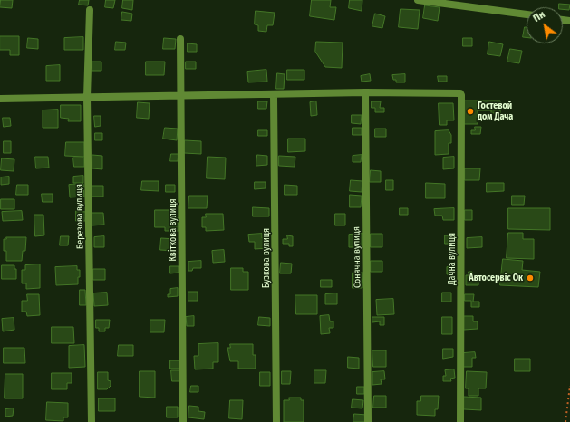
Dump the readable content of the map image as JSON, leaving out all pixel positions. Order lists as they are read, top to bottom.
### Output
{
  "streets": {
    "street": [
      "Березова вулиця",
      "Квіткова вулиця",
      "Сонячна вулиця",
      "Бузкова вулиця",
      "Дачна вулиця"
    ]
  },
  "crossings": [
    ["Сонячна вулиця", "Дачна вулиця"]
  ],
  "places": ["Гостевой дом Дача", "Автосервіс Ок"],
  "north": "top left"
}
